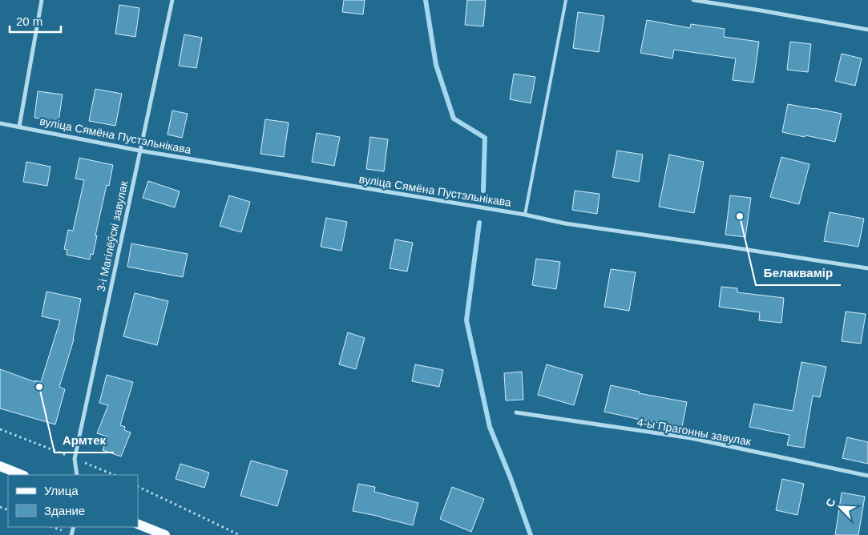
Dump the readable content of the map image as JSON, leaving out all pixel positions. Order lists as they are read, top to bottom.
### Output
{
  "streets": {
    "street": ["вуліца Сямёна Пустэльнікава", "3-і Магілёўскі завулак", "4-ы Прагонны завулак"]
  },
  "crossings": [
    ["вуліца Сямёна Пустэльнікава", "3-і Магілёўскі завулак"]
  ],
  "places": ["Белаквамір", "Армтек"],
  "legend": ["Улица", "Здание"],
  "scale_bar": "20 m",
  "north": "top left"
}
